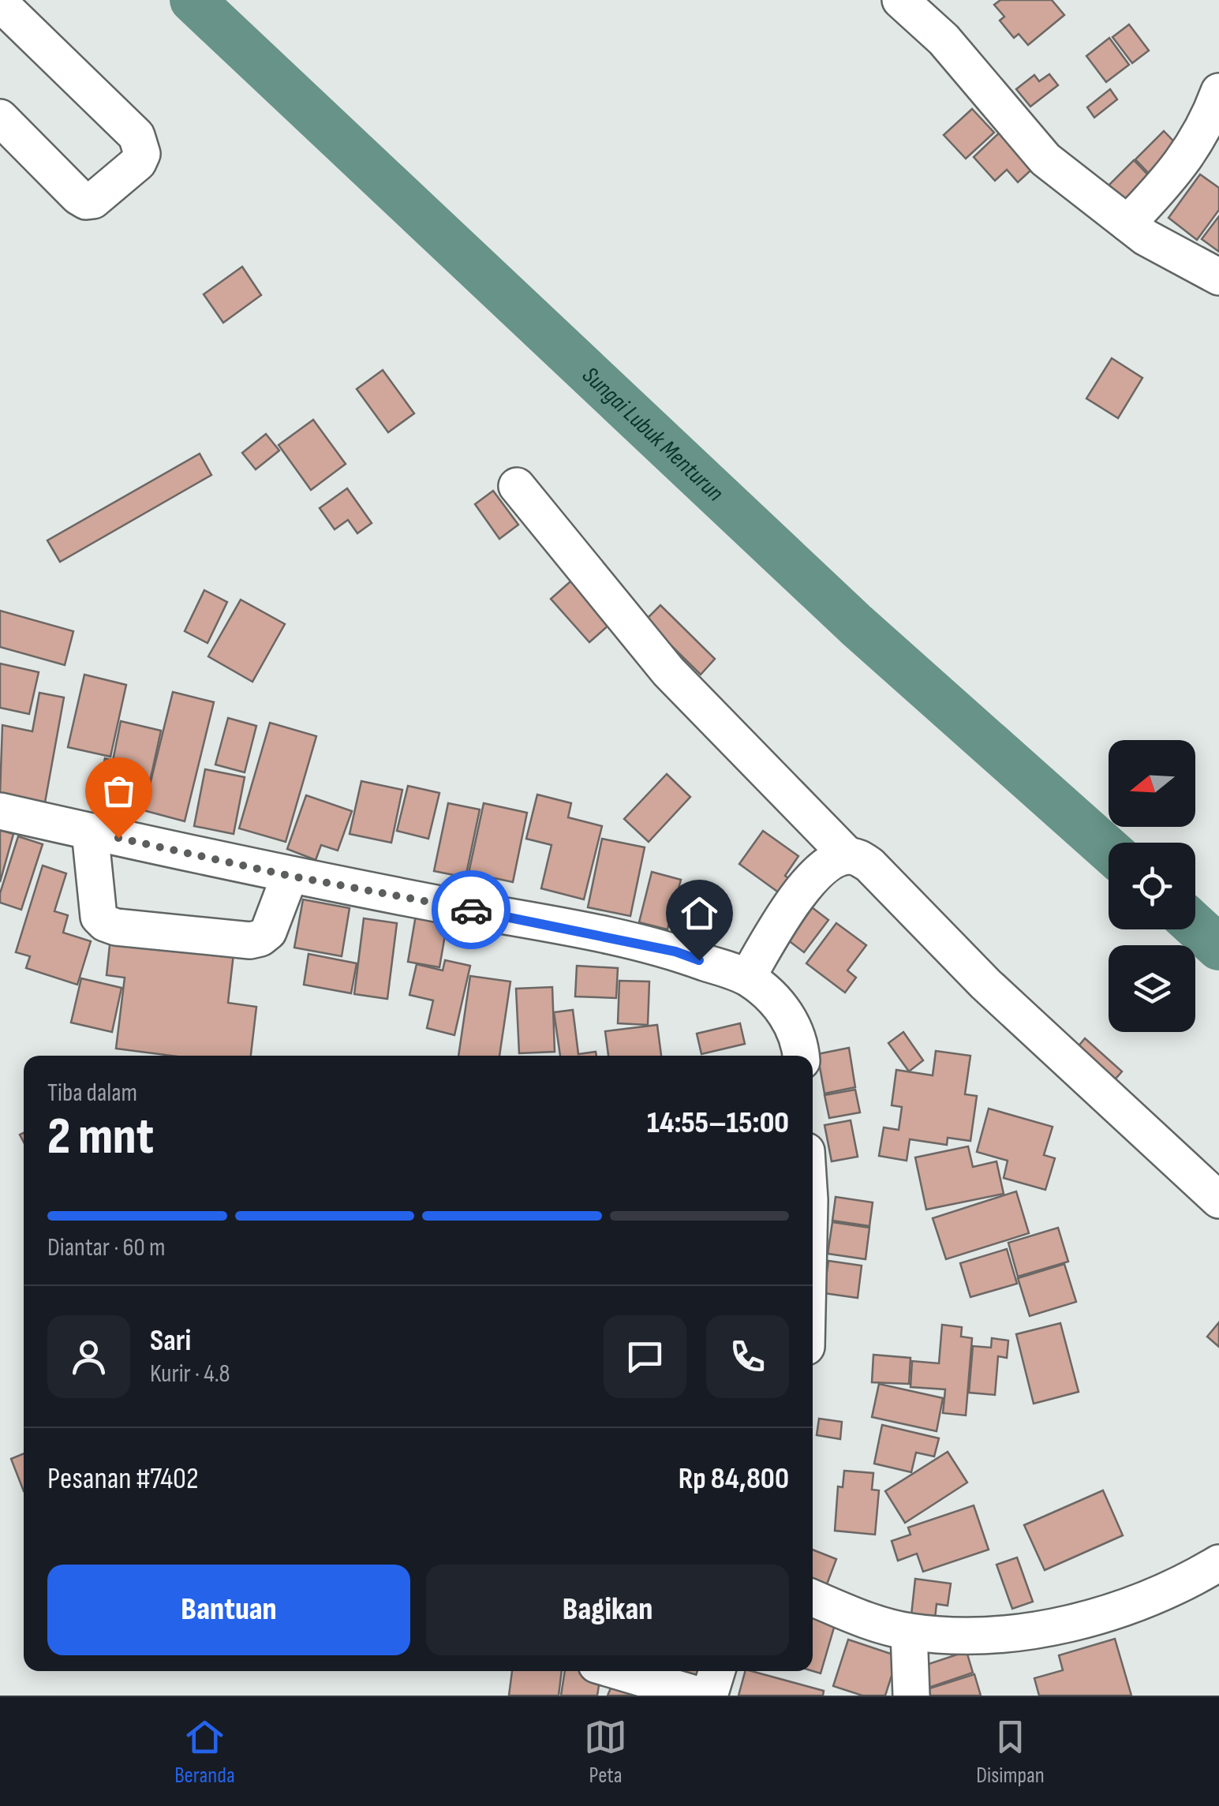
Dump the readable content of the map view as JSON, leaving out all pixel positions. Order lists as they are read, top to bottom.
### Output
{
  "water": ["Sungai Lubuk Menturun"],
  "north": "left",
  "page": {
    "heading": ["2 mnt", "Tiba dalam", "14:55–15:00"],
    "panel": [
      "Sari",
      "Kurir · 4.8",
      "Pesanan #7402",
      "Rp 84,800"
    ],
    "bar": "Diantar · 60 m",
    "buttons": ["Bantuan", "Bagikan"],
    "tabs": ["Beranda", "Peta", "Disimpan"]
  }
}
